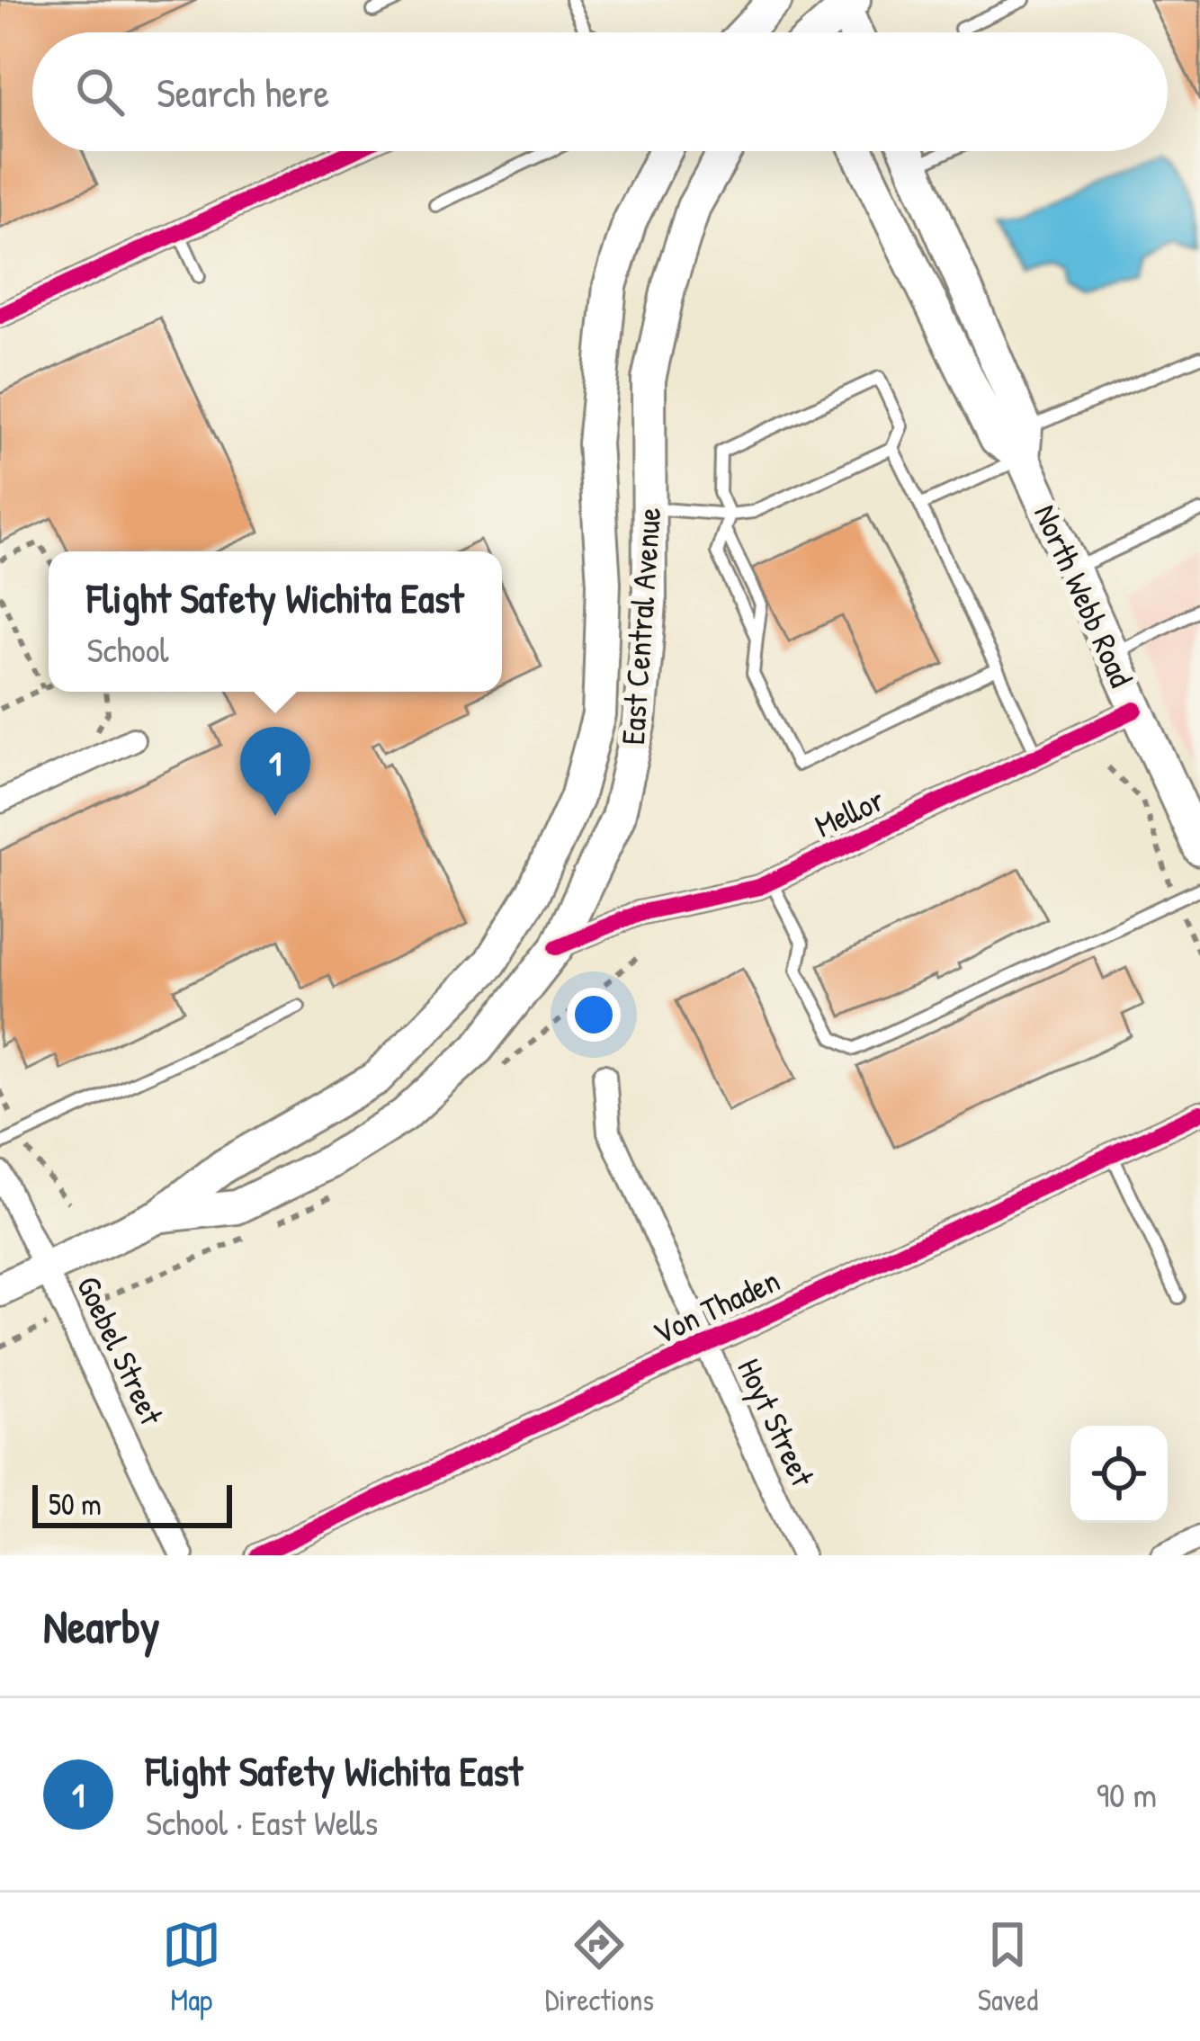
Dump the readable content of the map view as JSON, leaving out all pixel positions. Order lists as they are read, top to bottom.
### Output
{
  "streets": {
    "main road": ["North Webb Road", "East Central Avenue"],
    "street": [
      "Mellor",
      "Von Thaden",
      "Goebel Street",
      "Hoyt Street"
    ]
  },
  "crossings": [
    ["North Webb Road", "Mellor"],
    ["East Central Avenue", "Mellor"],
    ["East Central Avenue", "Goebel Street"],
    ["Von Thaden", "Hoyt Street"]
  ],
  "scale_bar": "50 m",
  "page": {
    "search": "Search here",
    "popup": ["Flight Safety Wichita East", "School"],
    "pins": "1",
    "scale": "50 m",
    "heading": "Nearby",
    "list": [
      {
        "mark": "1",
        "name": "Flight Safety Wichita East",
        "note": "School · East Wells",
        "value": "90 m"
      }
    ],
    "nav": ["Map", "Directions", "Saved"]
  }
}
